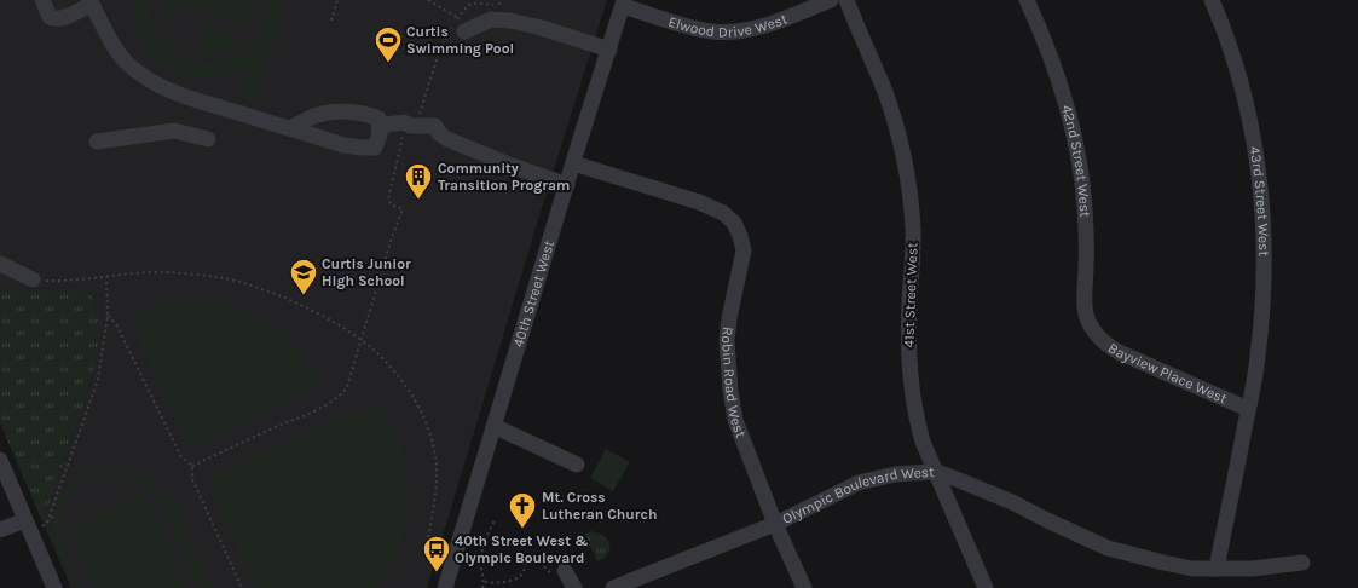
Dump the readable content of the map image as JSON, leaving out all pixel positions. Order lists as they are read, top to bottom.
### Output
{
  "streets": {
    "street": [
      "Elwood Drive West",
      "42nd Street West",
      "43rd Street West",
      "40th Street West",
      "41st Street West",
      "Bayview Place West",
      "Robin Road West",
      "Olympic Boulevard West"
    ]
  },
  "crossings": [
    ["Elwood Drive West", "40th Street West"],
    ["42nd Street West", "Bayview Place West"],
    ["43rd Street West", "Bayview Place West"],
    ["40th Street West", "Robin Road West"],
    ["41st Street West", "Olympic Boulevard West"],
    ["Robin Road West", "Olympic Boulevard West"]
  ],
  "places": {
    "sports": ["Curtis Swimming Pool"],
    "building": ["Community Transition Program"],
    "school or university": ["Curtis Junior High School"],
    "church": ["Mt. Cross Lutheran Church"],
    "bus stop": ["40th Street West & Olympic Boulevard"]
  }
}
